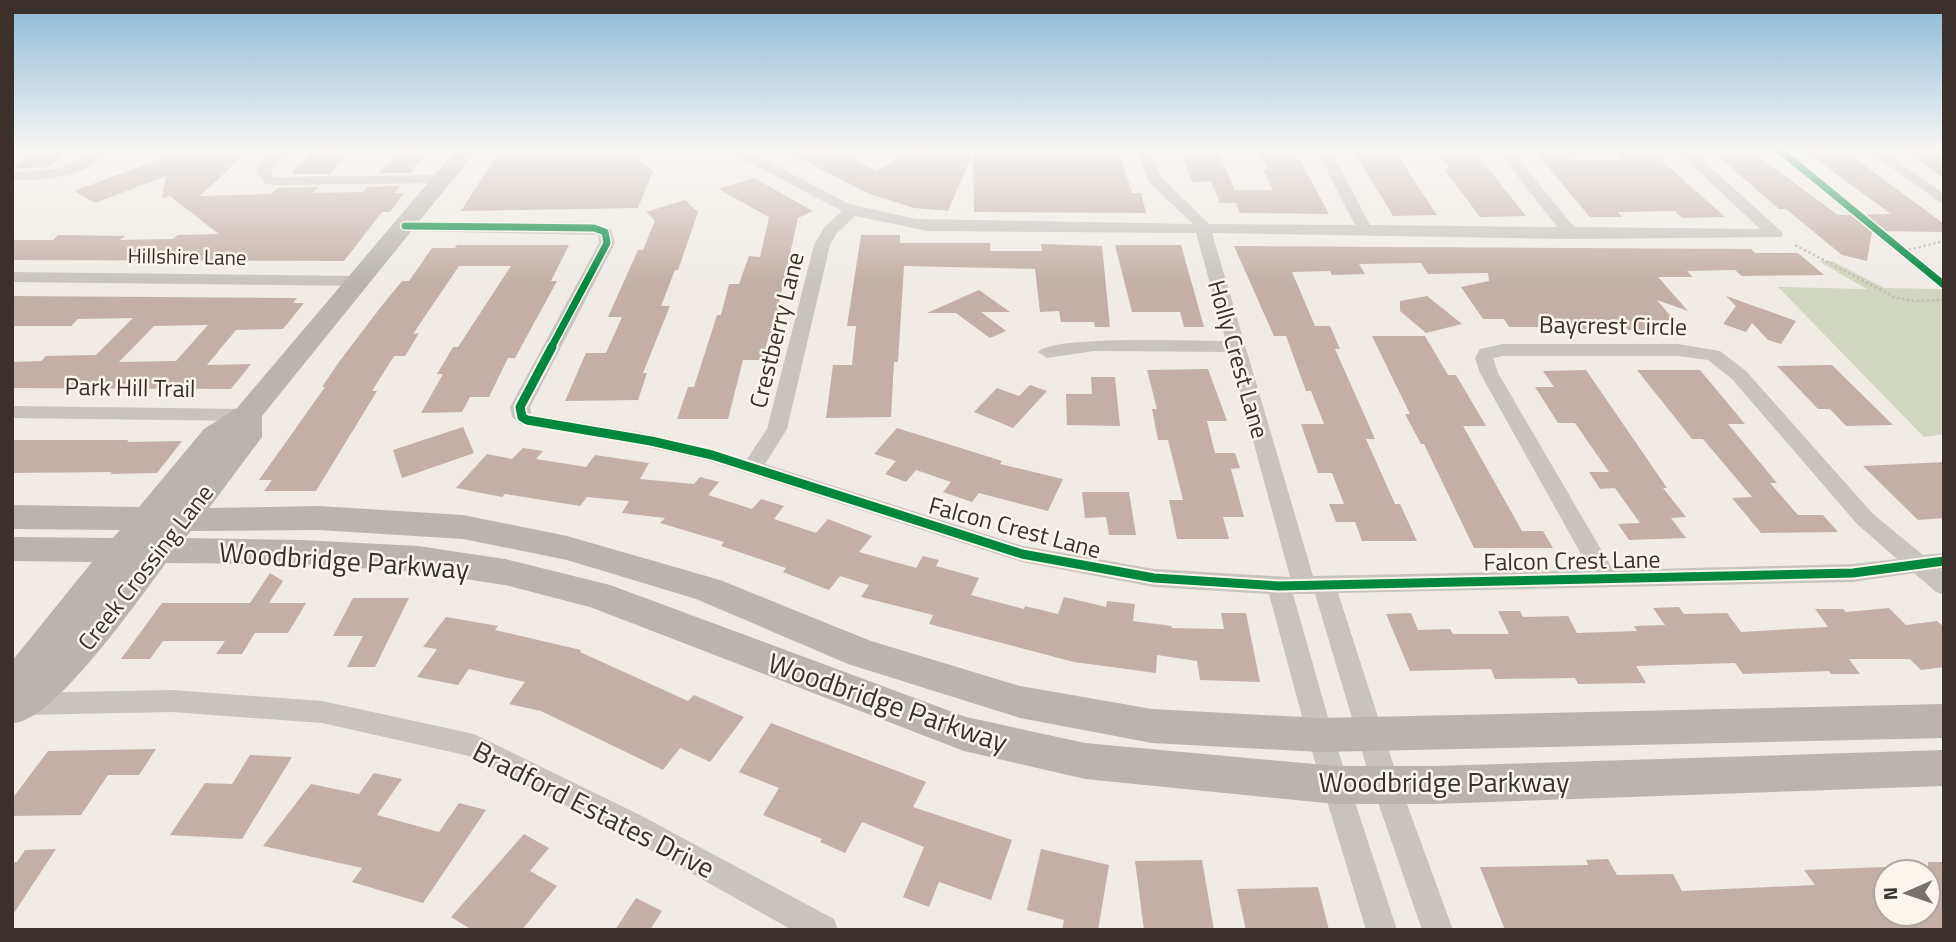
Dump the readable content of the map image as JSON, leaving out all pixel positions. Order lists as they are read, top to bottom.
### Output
{
  "streets": {
    "main road": ["Woodbridge Parkway", "Creek Crossing Lane"],
    "street": [
      "Hillshire Lane",
      "Baycrest Circle",
      "Crestberry Lane",
      "Holly Crest Lane",
      "Park Hill Trail",
      "Falcon Crest Lane",
      "Bradford Estates Drive"
    ]
  },
  "crossings": [
    ["Hillshire Lane", "Creek Crossing Lane"],
    ["Baycrest Circle", "Falcon Crest Lane"],
    ["Crestberry Lane", "Falcon Crest Lane"],
    ["Holly Crest Lane", "Falcon Crest Lane"],
    ["Holly Crest Lane", "Woodbridge Parkway"],
    ["Park Hill Trail", "Creek Crossing Lane"],
    ["Falcon Crest Lane", "Creek Crossing Lane"],
    ["Woodbridge Parkway", "Creek Crossing Lane"],
    ["Creek Crossing Lane", "Bradford Estates Drive"]
  ],
  "north": "left"
}
